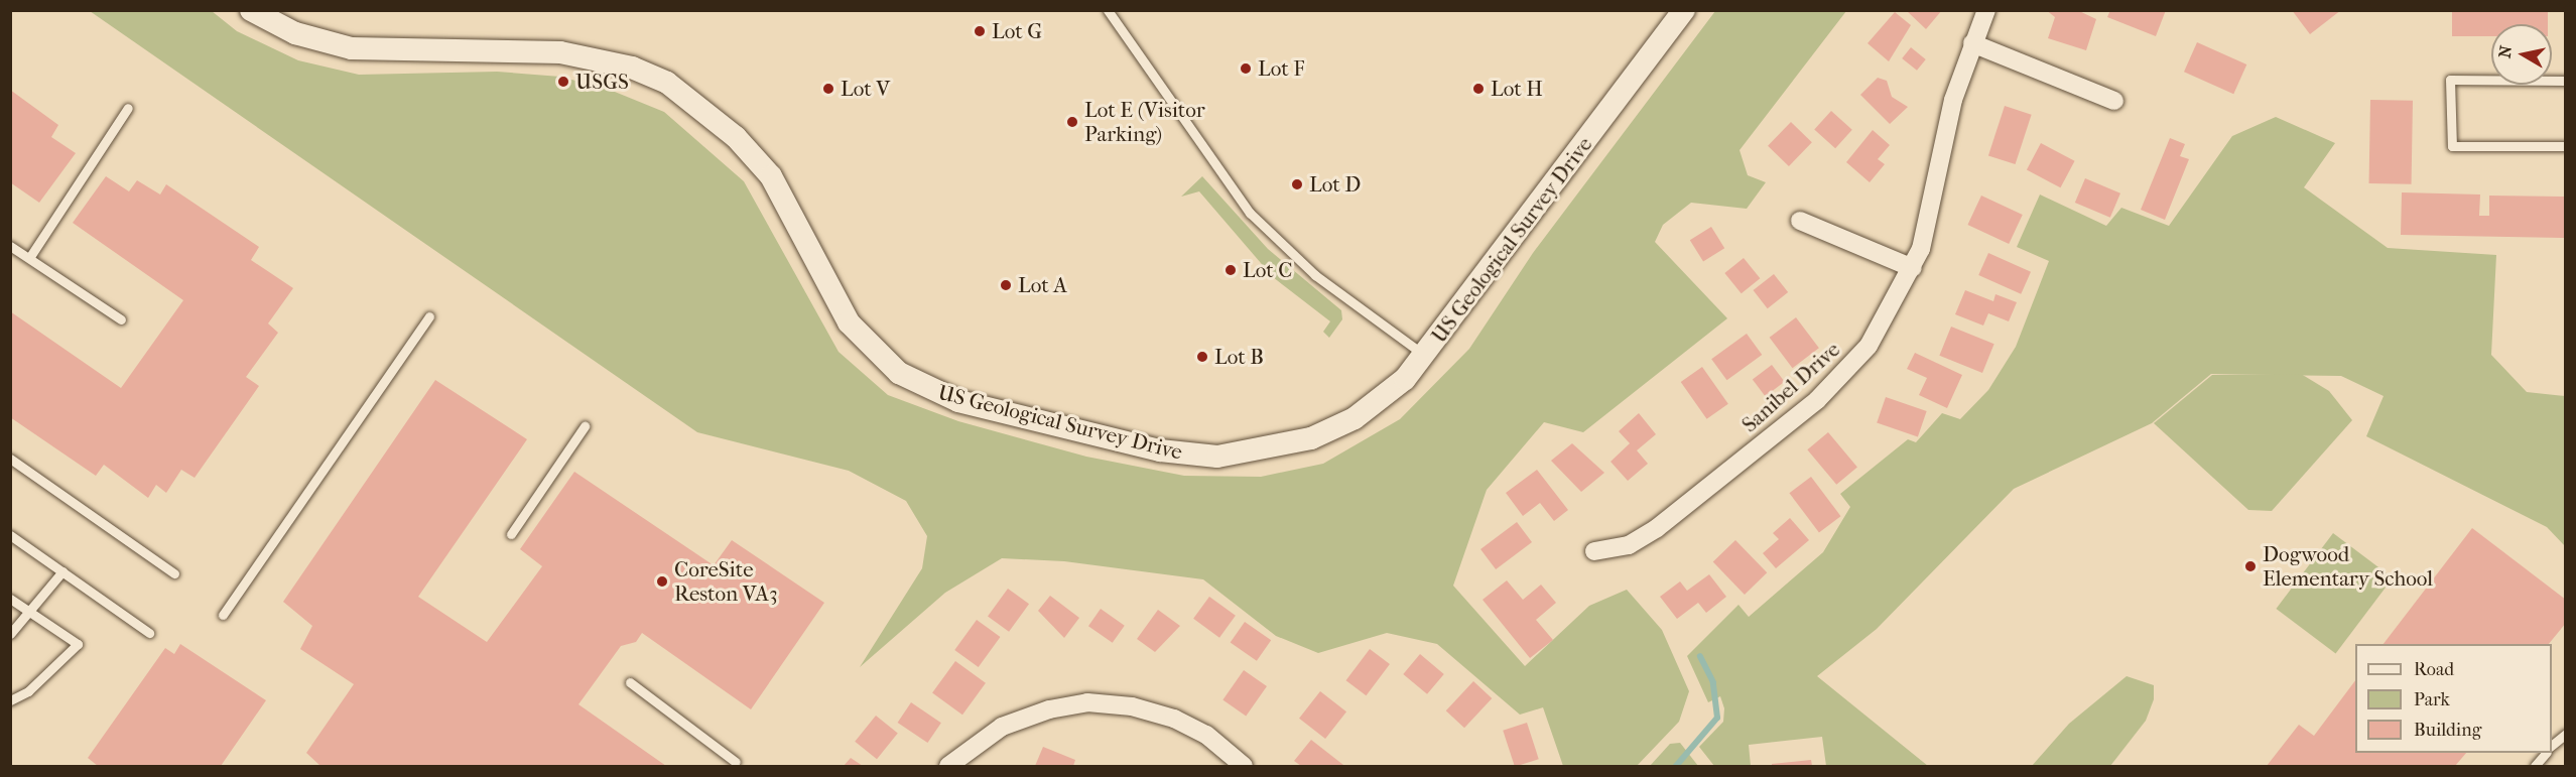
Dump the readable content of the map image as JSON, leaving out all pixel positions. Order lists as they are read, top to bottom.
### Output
{
  "streets": {
    "street": ["US Geological Survey Drive", "Sanibel Drive"]
  },
  "places": [
    "Lot G",
    "Lot F",
    "USGS",
    "Lot V",
    "Lot H",
    "Lot E (Visitor Parking)",
    "Lot D",
    "Lot C",
    "Lot A",
    "Lot B",
    "Dogwood Elementary School",
    "CoreSite Reston VA3"
  ],
  "legend": ["Road", "Park", "Building"],
  "north": "left"
}
